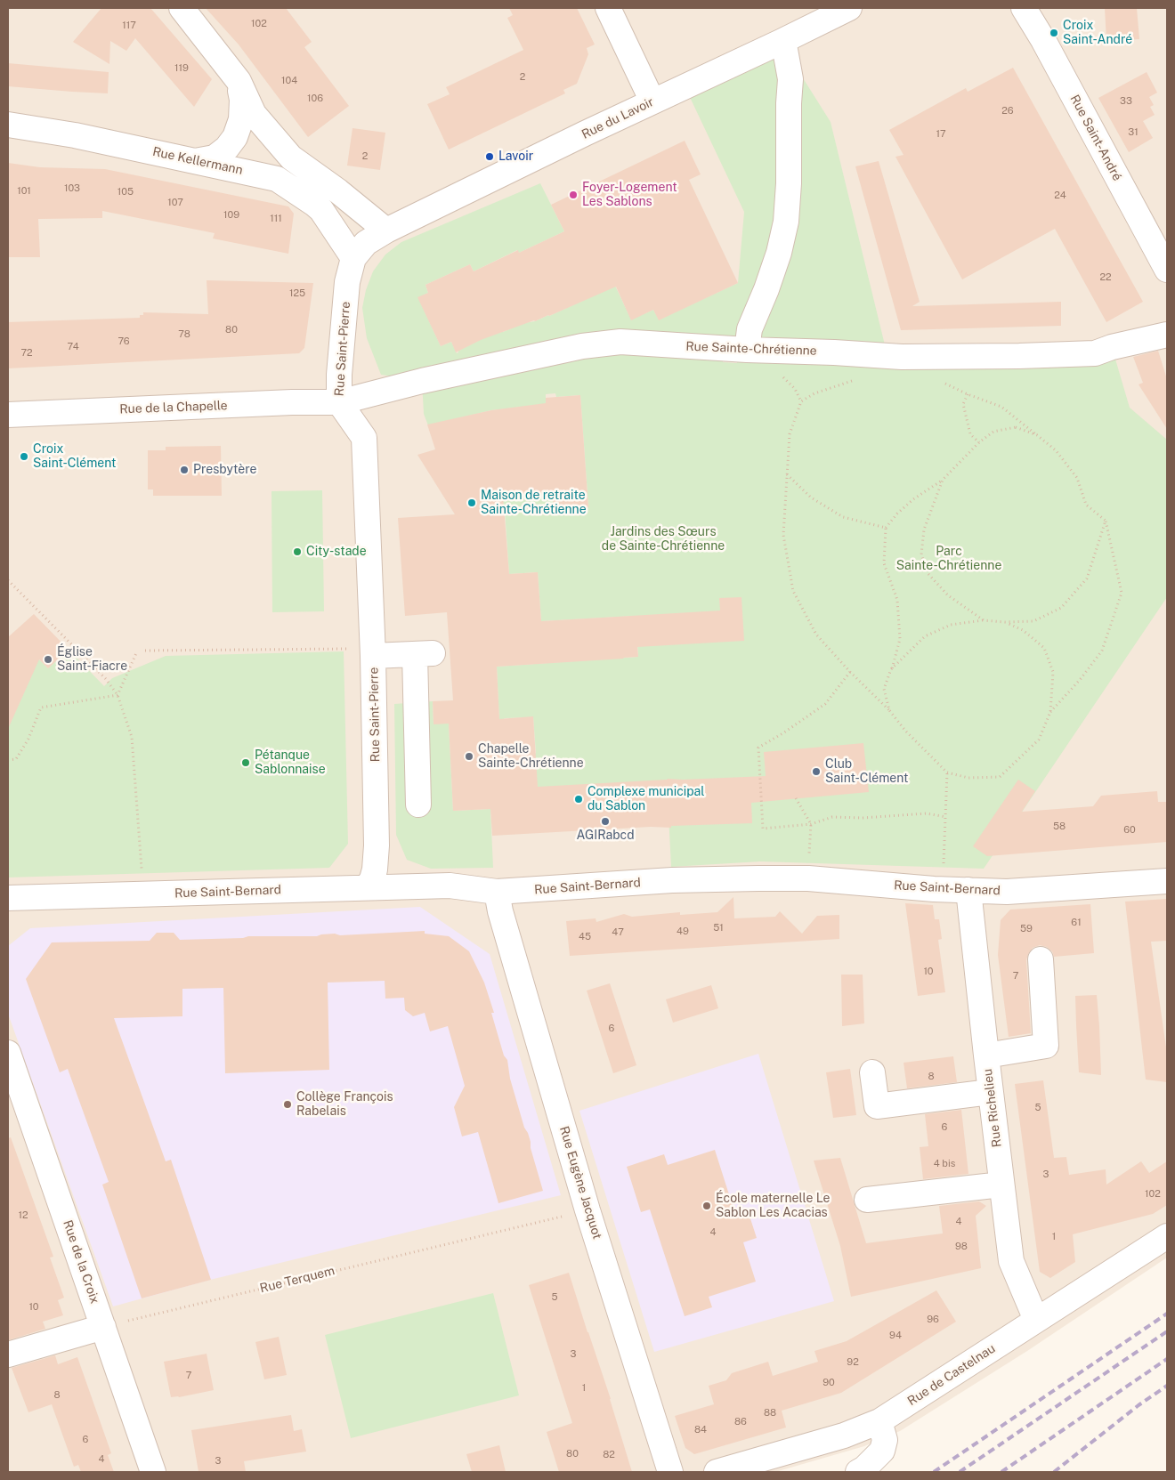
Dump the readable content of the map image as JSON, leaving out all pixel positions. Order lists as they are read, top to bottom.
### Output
{
  "streets": {
    "street": [
      "Rue du Lavoir",
      "Rue Saint-André",
      "Rue Kellermann",
      "Rue Saint-Pierre",
      "Rue Sainte-Chrétienne",
      "Rue de la Chapelle",
      "Rue Saint-Bernard",
      "Rue Richelieu",
      "Rue Eugène Jacquot",
      "Rue de la Croix",
      "Rue de Castelnau"
    ],
    "path": ["Rue Terquem"]
  },
  "crossings": [
    ["Rue du Lavoir", "Rue Saint-Pierre"],
    ["Rue Kellermann", "Rue Saint-Pierre"],
    ["Rue Saint-Pierre", "Rue Sainte-Chrétienne"],
    ["Rue Saint-Pierre", "Rue de la Chapelle"],
    ["Rue Saint-Pierre", "Rue Saint-Bernard"],
    ["Rue Sainte-Chrétienne", "Rue de la Chapelle"],
    ["Rue Saint-Bernard", "Rue Richelieu"],
    ["Rue Saint-Bernard", "Rue Eugène Jacquot"],
    ["Rue Richelieu", "Rue de Castelnau"],
    ["Rue Eugène Jacquot", "Rue Terquem"],
    ["Rue de la Croix", "Rue Terquem"]
  ],
  "parks": ["Jardins des Sœurs de Sainte-Chrétienne", "Parc Sainte-Chrétienne"],
  "places": [
    "Croix Saint-André",
    "Lavoir",
    "Foyer-Logement Les Sablons",
    "Croix Saint-Clément",
    "Presbytère",
    "Maison de retraite Sainte-Chrétienne",
    "City-stade",
    "Église Saint-Fiacre",
    "Chapelle Sainte-Chrétienne",
    "Pétanque Sablonnaise",
    "Club Saint-Clément",
    "Complexe municipal du Sablon",
    "AGIRabcd",
    "Collège François Rabelais",
    "École maternelle Le Sablon Les Acacias"
  ],
  "house_numbers": [
    "102",
    "117",
    "119",
    "2",
    "104",
    "106",
    "33",
    "26",
    "31",
    "17",
    "2",
    "103",
    "101",
    "105",
    "24",
    "107",
    "109",
    "111",
    "22",
    "125",
    "80",
    "78",
    "76",
    "74",
    "72",
    "58",
    "60",
    "61",
    "51",
    "59",
    "49",
    "47",
    "45",
    "10",
    "7",
    "6",
    "8",
    "5",
    "6",
    "4 bis",
    "3",
    "102",
    "12",
    "4",
    "4",
    "1",
    "98",
    "5",
    "10",
    "96",
    "94",
    "3",
    "92",
    "7",
    "90",
    "1",
    "8",
    "88",
    "86",
    "84",
    "6",
    "80",
    "82",
    "4",
    "3"
  ]
}
